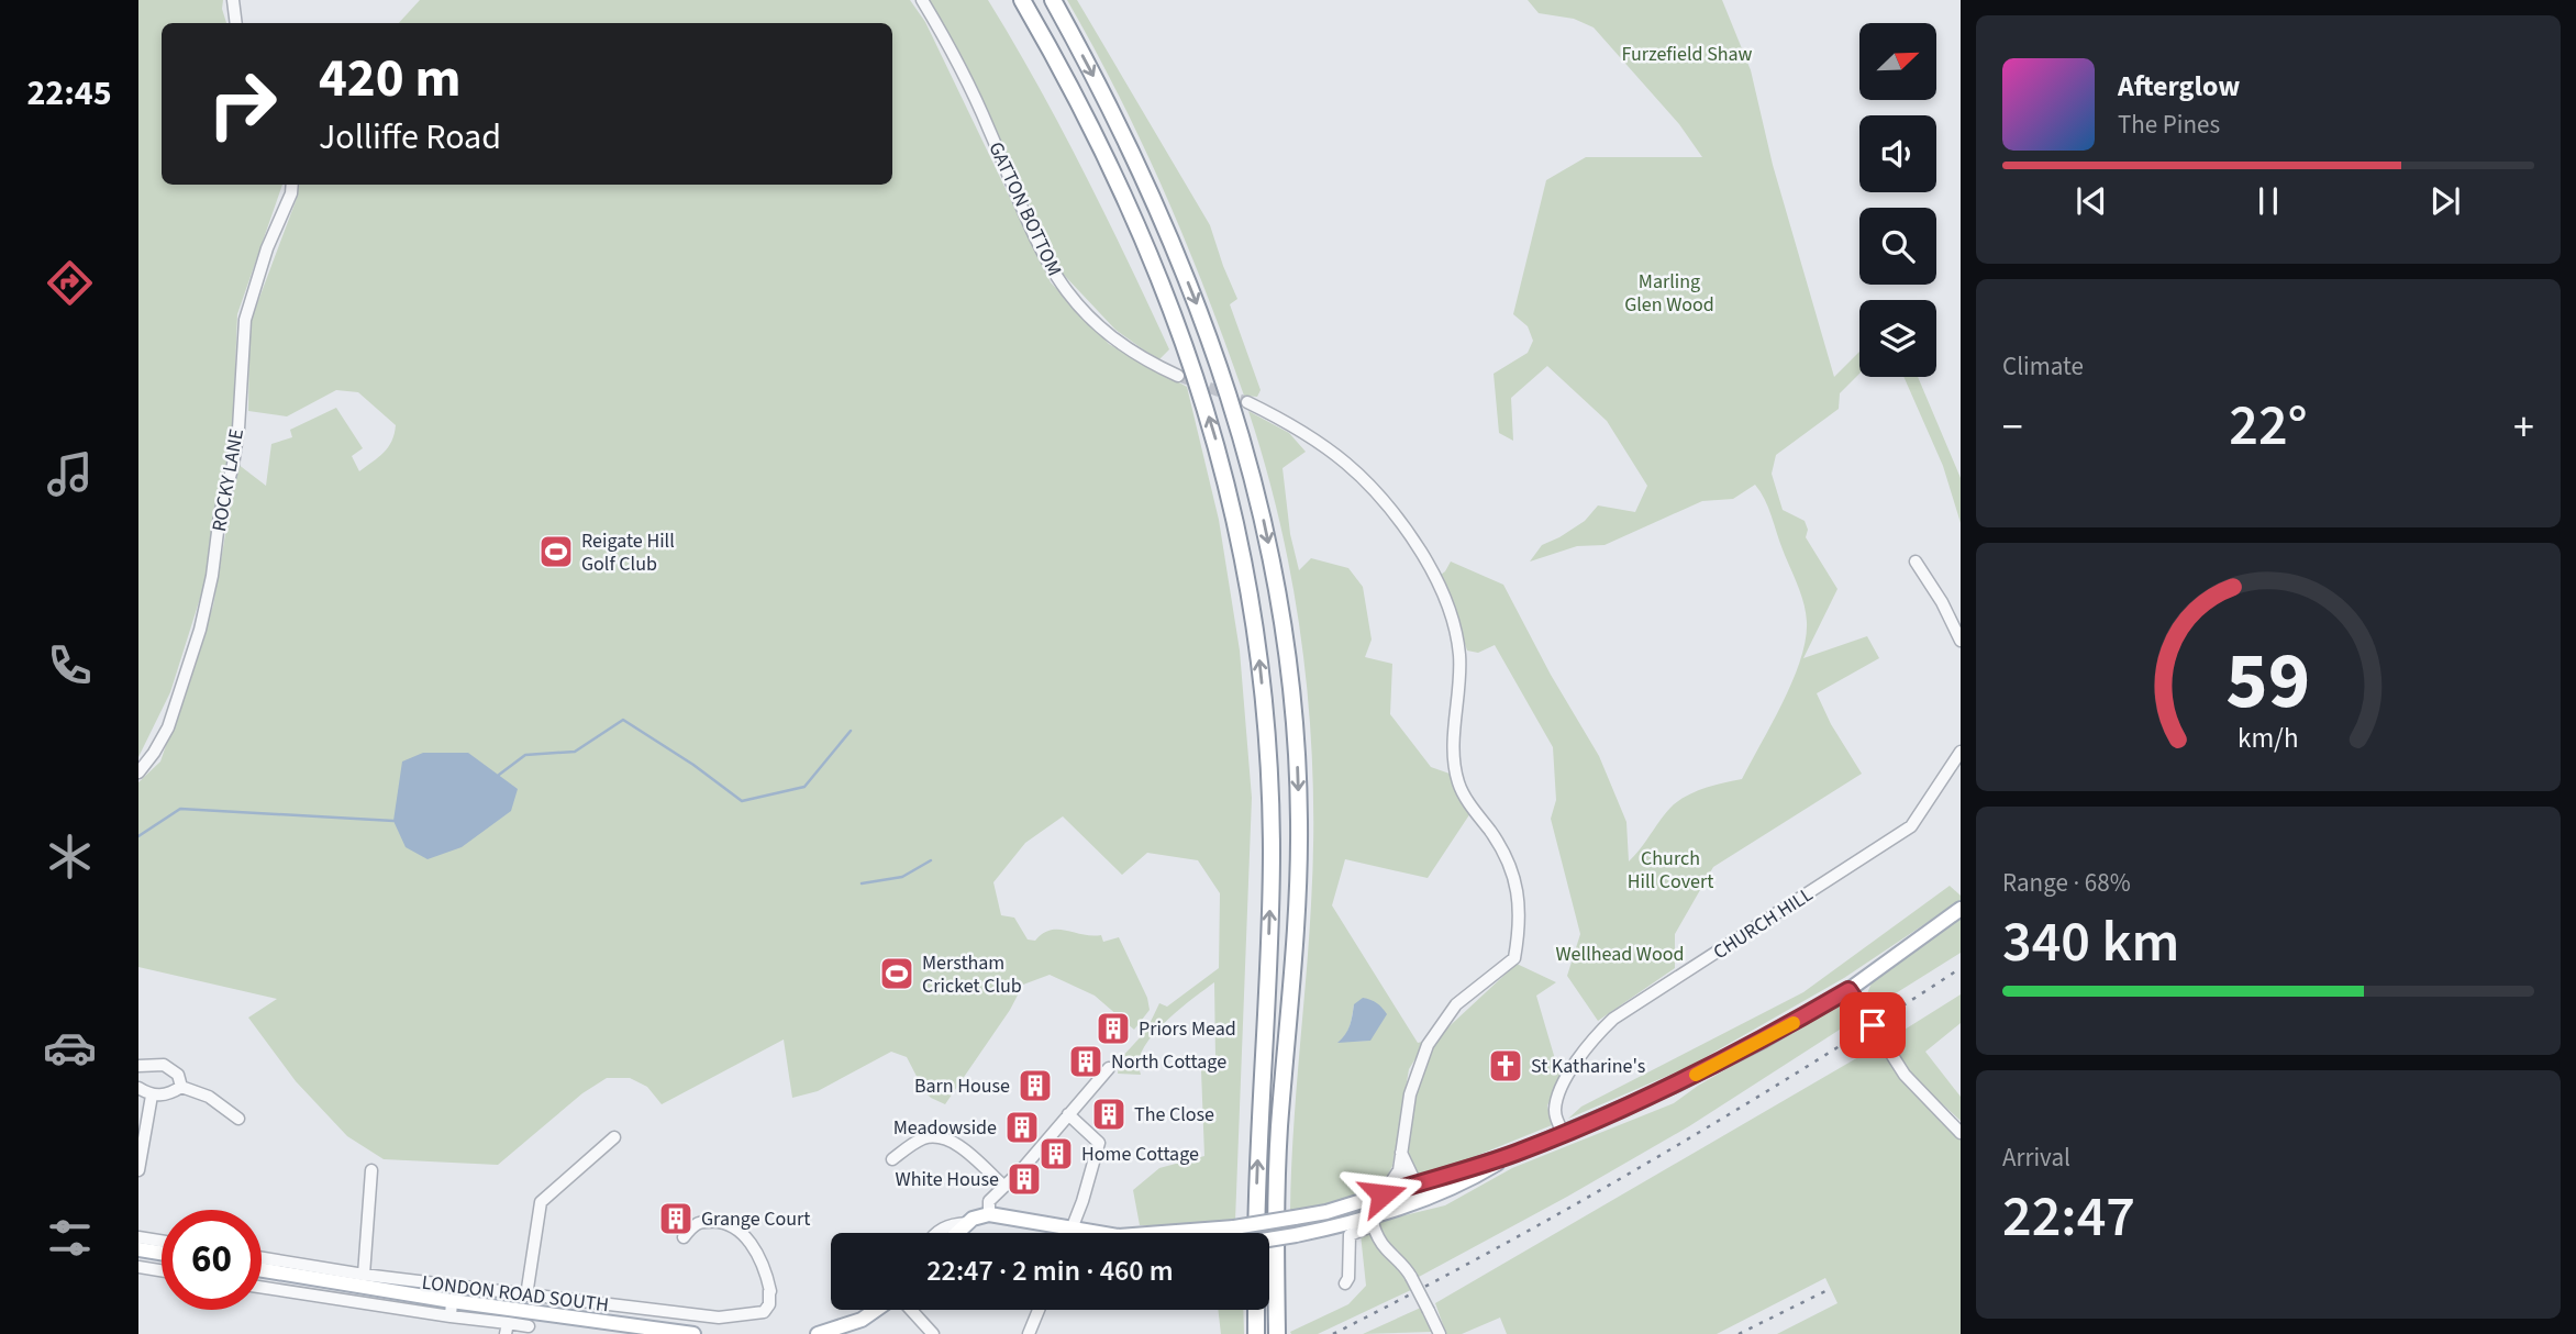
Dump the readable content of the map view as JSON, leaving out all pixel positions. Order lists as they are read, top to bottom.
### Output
{
  "streets": {
    "main road": ["LONDON ROAD SOUTH"],
    "street": ["GATTON BOTTOM", "ROCKY LANE", "CHURCH HILL"]
  },
  "parks": [
    "Furzefield Shaw",
    "Marling Glen Wood",
    "Church Hill Covert",
    "Wellhead Wood"
  ],
  "places": {
    "sports": ["Reigate Hill Golf Club", "Merstham Cricket Club"],
    "building": [
      "Priors Mead",
      "North Cottage",
      "Barn House",
      "The Close",
      "Meadowside",
      "Home Cottage",
      "White House",
      "Grange Court"
    ],
    "church": ["St Katharine's"]
  },
  "north": "top right",
  "page": {
    "tabs": "22:45",
    "turn": ["420 m", "Jolliffe Road"],
    "song": ["Afterglow", "The Pines"],
    "tile": [
      "Climate",
      ["Range · 68%", "340 km"],
      ["Arrival", "22:47"]
    ],
    "heat": ["−", "22°", "+"],
    "limit": "60",
    "trip": "22:47 · 2 min · 460 m",
    "gauge": ["59", "km/h"]
  }
}
